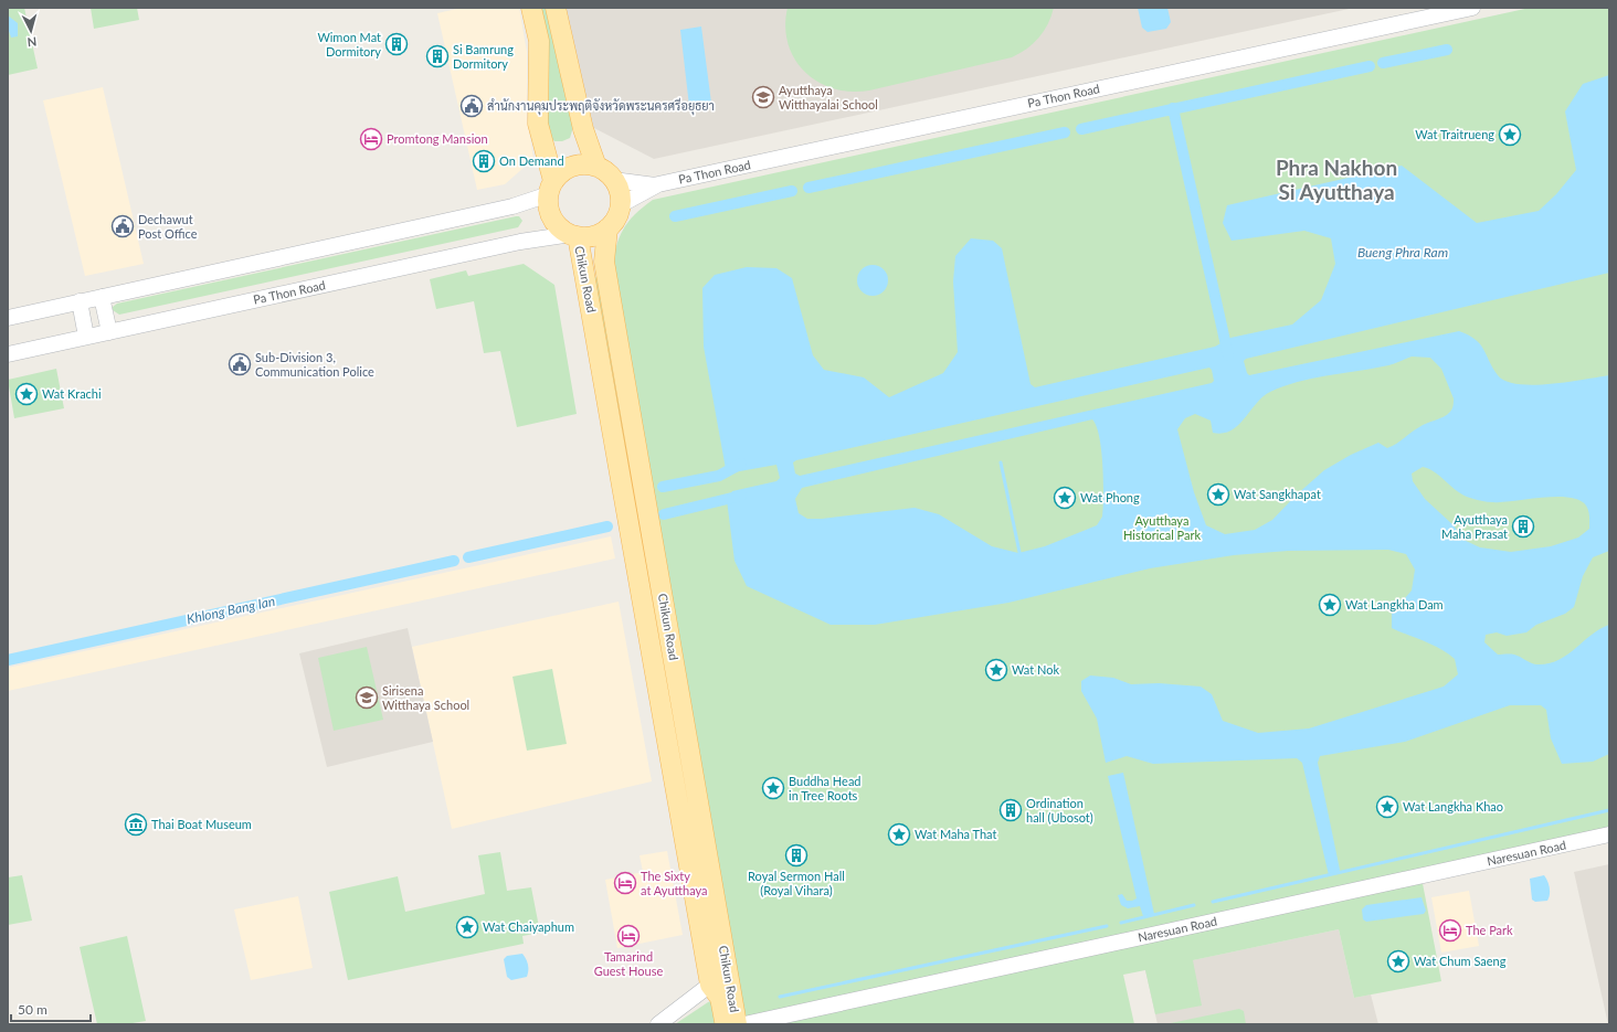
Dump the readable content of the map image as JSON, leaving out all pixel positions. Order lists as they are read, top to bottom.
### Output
{
  "streets": {
    "main road": ["Chikun Road"],
    "street": ["Pa Thon Road", "Naresuan Road"]
  },
  "crossings": [
    ["Pa Thon Road", "Chikun Road"]
  ],
  "districts": ["Phra Nakhon Si Ayutthaya"],
  "water": ["Bueng Phra Ram", "Khlong Bang Ian"],
  "parks": ["Ayutthaya Historical Park"],
  "places": {
    "building": [
      "Wimon Mat Dormitory",
      "Si Bamrung Dormitory",
      "On Demand",
      "Ayutthaya Maha Prasat",
      "Ordination hall (Ubosot)",
      "Royal Sermon Hall (Royal Vihara)"
    ],
    "school or university": ["Ayutthaya Witthayalai School", "Sirisena Witthaya School"],
    "public building": ["สำนักงานคุมประพฤติจังหวัดพระนครศรีอยุธยา", "Dechawut Post Office", "Sub-Division 3, Communication Police"],
    "place": [
      "Wat Traitrueng",
      "Wat Krachi",
      "Wat Sangkhapat",
      "Wat Phong",
      "Wat Langkha Dam",
      "Wat Nok",
      "Buddha Head in Tree Roots",
      "Wat Langkha Khao",
      "Wat Maha That",
      "Wat Chaiyaphum",
      "Wat Chum Saeng"
    ],
    "hotel": [
      "Promtong Mansion",
      "The Sixty at Ayutthaya",
      "The Park",
      "Tamarind Guest House"
    ],
    "museum": ["Thai Boat Museum"]
  },
  "scale_bar": "50 m",
  "north": "bottom"
}
